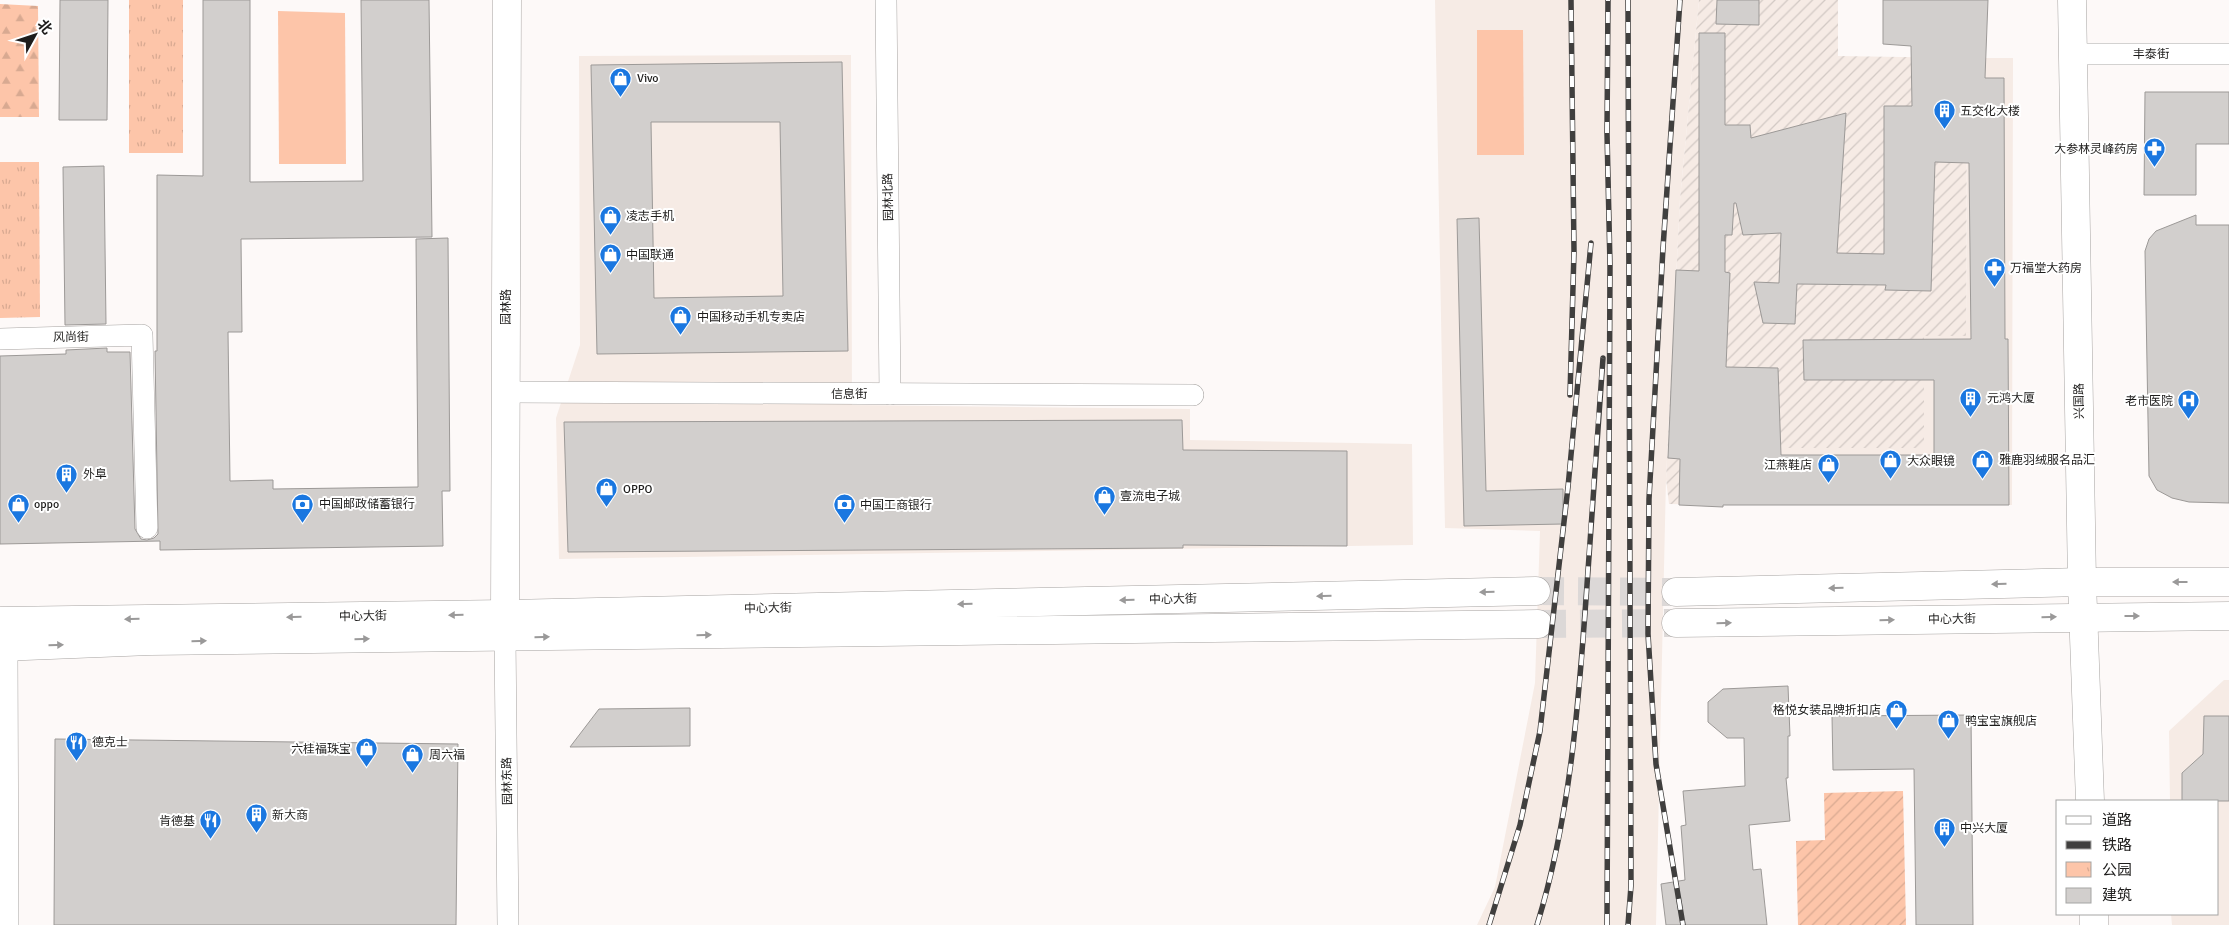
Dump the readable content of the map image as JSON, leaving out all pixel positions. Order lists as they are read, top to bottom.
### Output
{
  "streets": {
    "main road": ["园林路", "兴国路", "中心大街"],
    "street": [
      "丰泰街",
      "园林北路",
      "风尚街",
      "信息街",
      "园林东路"
    ]
  },
  "crossings": [
    ["丰泰街", "兴国路"],
    ["园林北路", "信息街"],
    ["园林路", "信息街"],
    ["园林路", "中心大街"],
    ["园林路", "园林东路"],
    ["兴国路", "中心大街"],
    ["中心大街", "园林东路"]
  ],
  "places": {
    "shop": [
      "Vivo",
      "凌志手机",
      "中国联通",
      "中国移动手机专卖店",
      "雅鹿羽绒服名品汇",
      "大众眼镜",
      "江燕鞋店",
      "OPPO",
      "壹流电子城",
      "oppo",
      "格悦女装品牌折扣店",
      "鸭宝宝旗舰店",
      "六桂福珠宝",
      "周六福"
    ],
    "building": [
      "五交化大楼",
      "元鸿大厦",
      "外阜",
      "新大商",
      "中兴大厦"
    ],
    "pharmacy": ["大参林灵峰药房", "万福堂大药房"],
    "hospital": ["老市医院"],
    "bank": ["中国邮政储蓄银行", "中国工商银行"],
    "restaurant": ["德克士", "肯德基"]
  },
  "legend": [
    "道路",
    "铁路",
    "公园",
    "建筑"
  ],
  "north": "top right"
}
